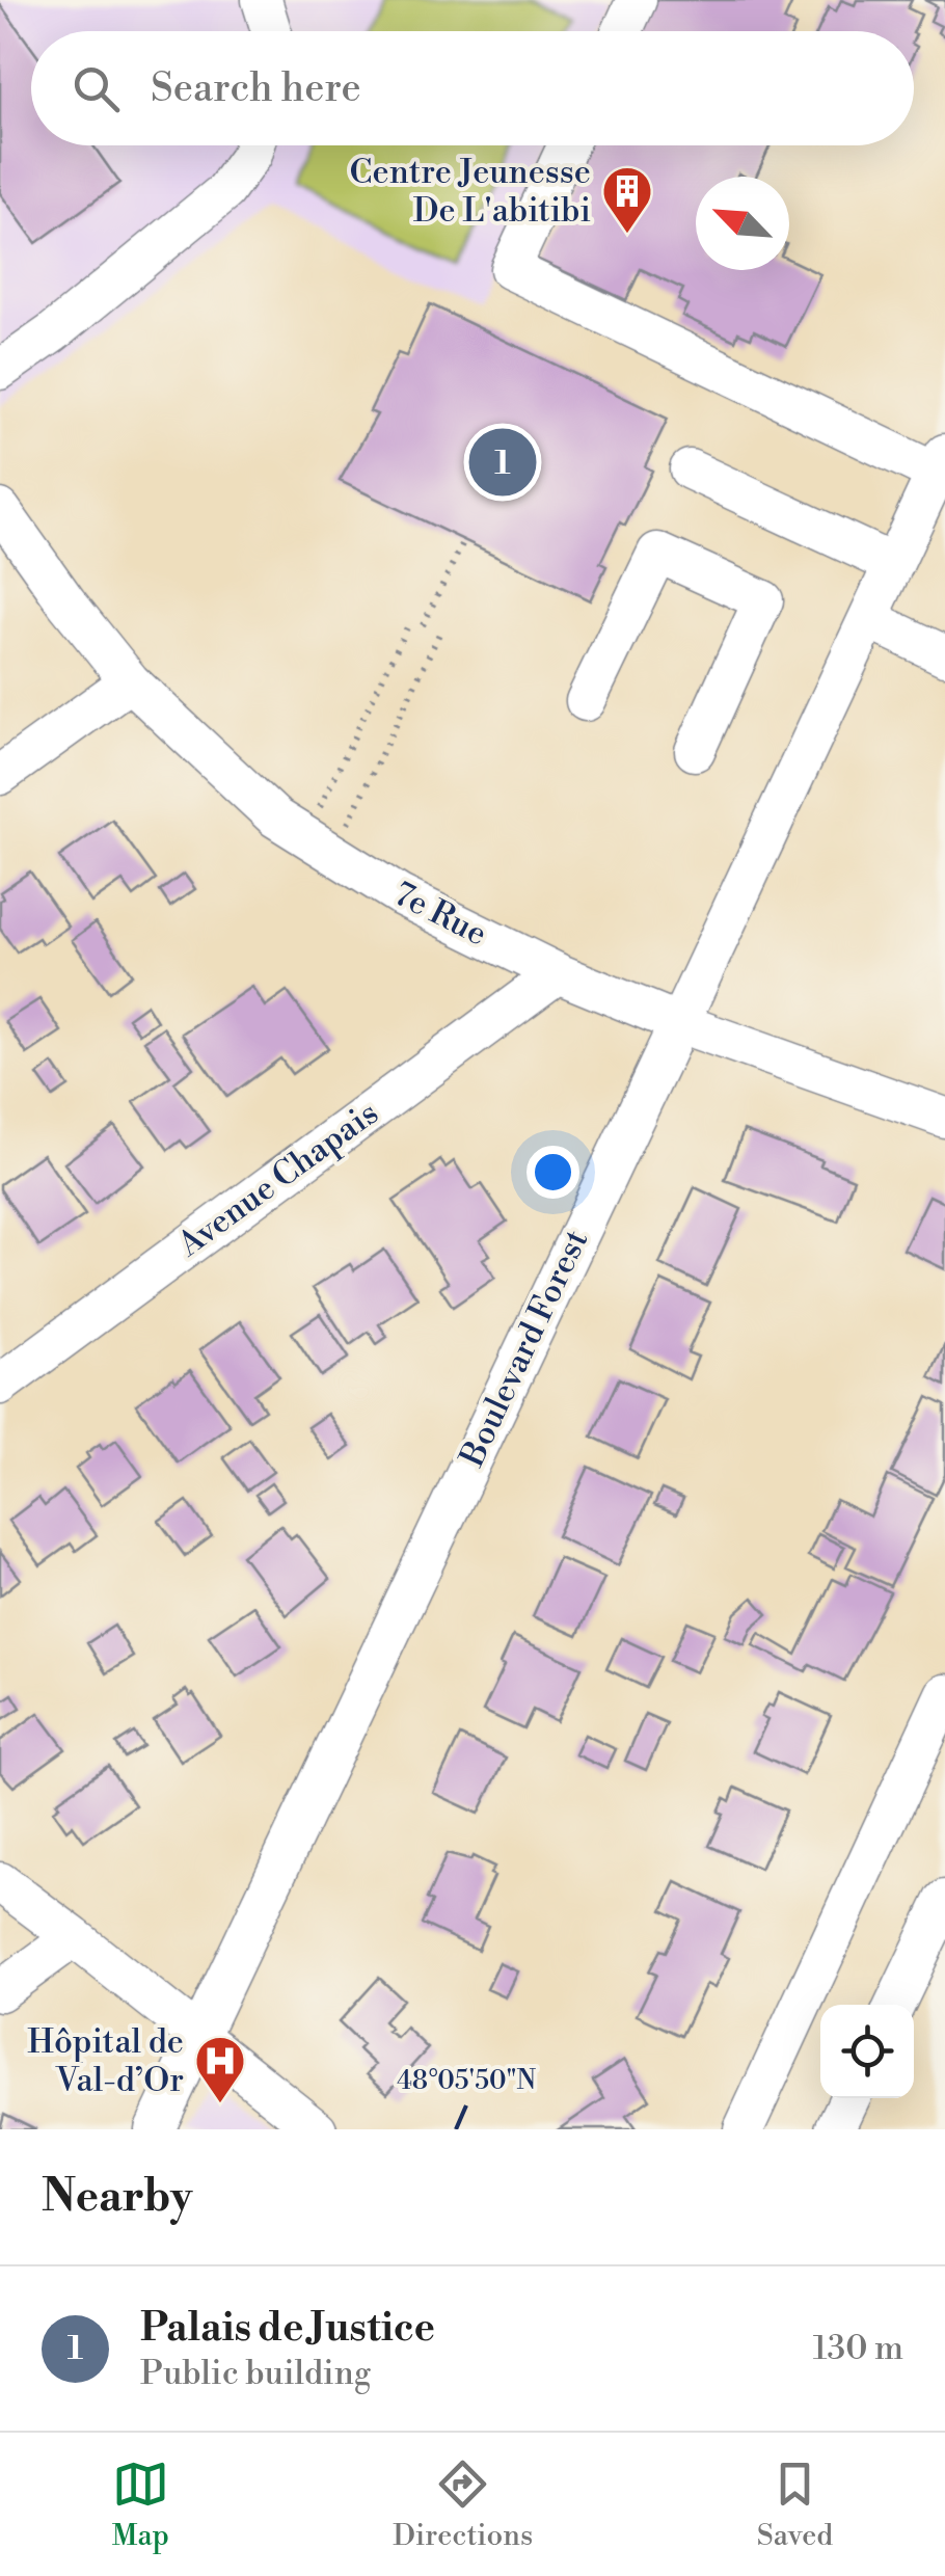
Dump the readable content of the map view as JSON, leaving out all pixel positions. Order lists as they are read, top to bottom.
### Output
{
  "streets": {
    "street": ["7e Rue", "Avenue Chapais", "Boulevard Forest"]
  },
  "crossings": [
    ["7e Rue", "Avenue Chapais"],
    ["7e Rue", "Boulevard Forest"]
  ],
  "places": {
    "building": ["Centre Jeunesse De L'abitibi"],
    "hospital": ["Hôpital de Val-d’Or"]
  },
  "north": "top left",
  "page": {
    "search": "Search here",
    "pins": "1",
    "heading": "Nearby",
    "list": [
      {
        "mark": "1",
        "name": "Palais de Justice",
        "note": "Public building",
        "value": "130 m"
      }
    ],
    "nav": ["Map", "Directions", "Saved"]
  },
  "coordinates": ["48°05'50\"N"]
}
